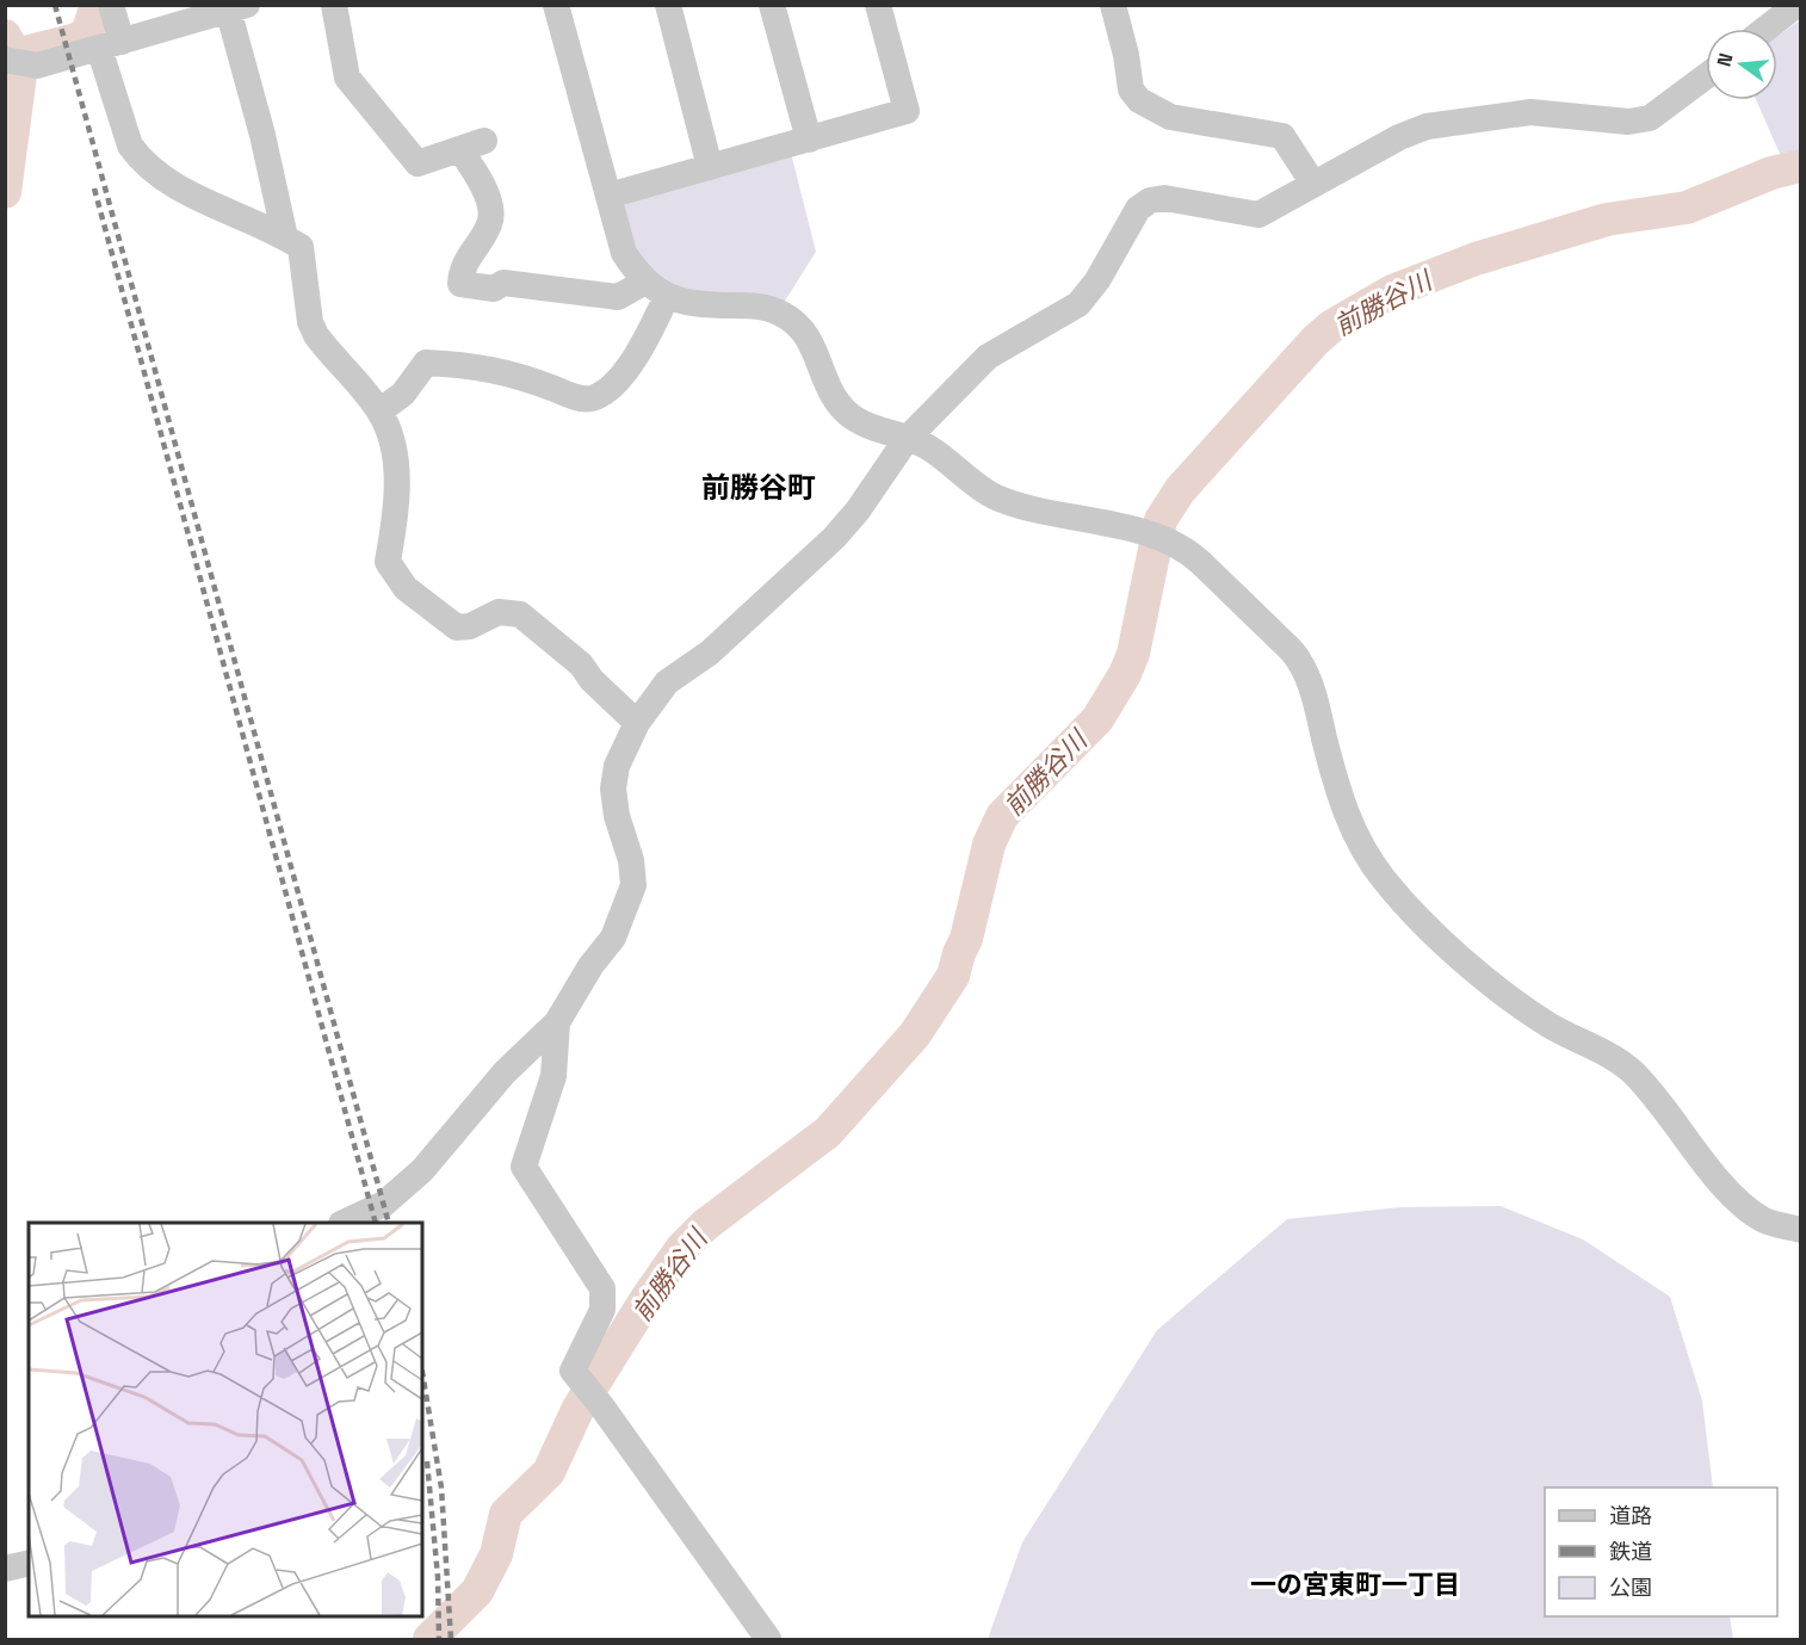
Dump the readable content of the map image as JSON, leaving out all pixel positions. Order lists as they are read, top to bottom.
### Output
{
  "districts": ["前勝谷町", "一の宮東町一丁目"],
  "water": ["前勝谷川"],
  "legend": ["道路", "鉄道", "公園"],
  "north": "left"
}
